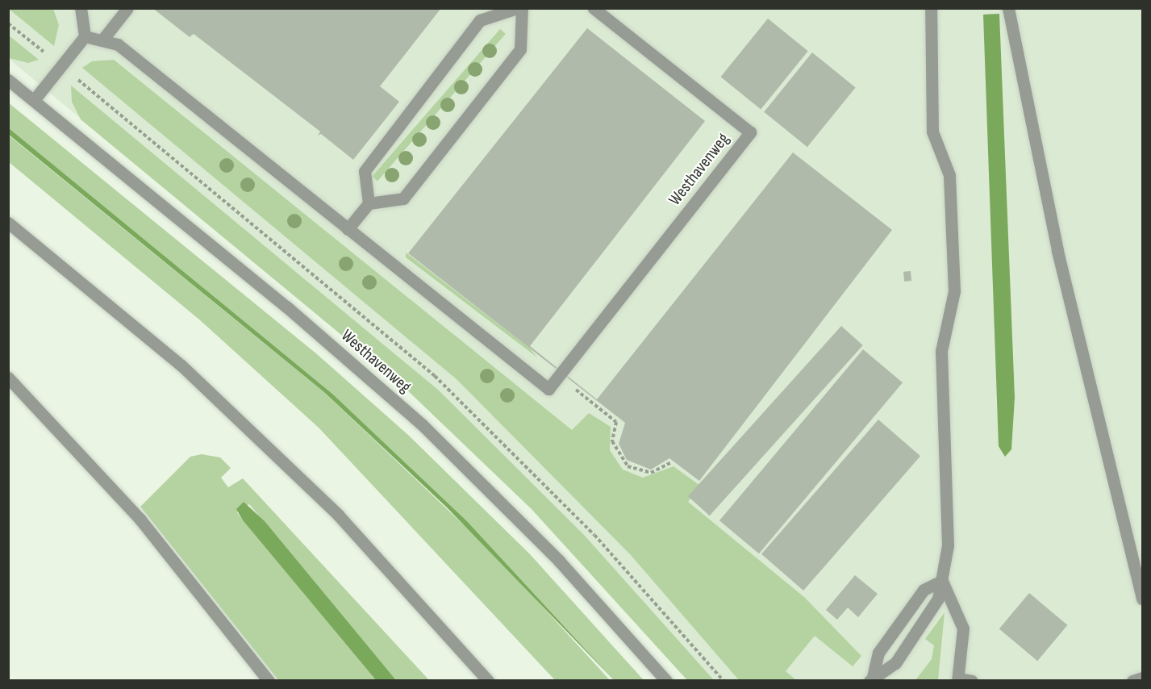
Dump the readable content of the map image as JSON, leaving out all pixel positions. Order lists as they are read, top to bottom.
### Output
{
  "streets": {
    "street": ["Westhavenweg"]
  }
}
